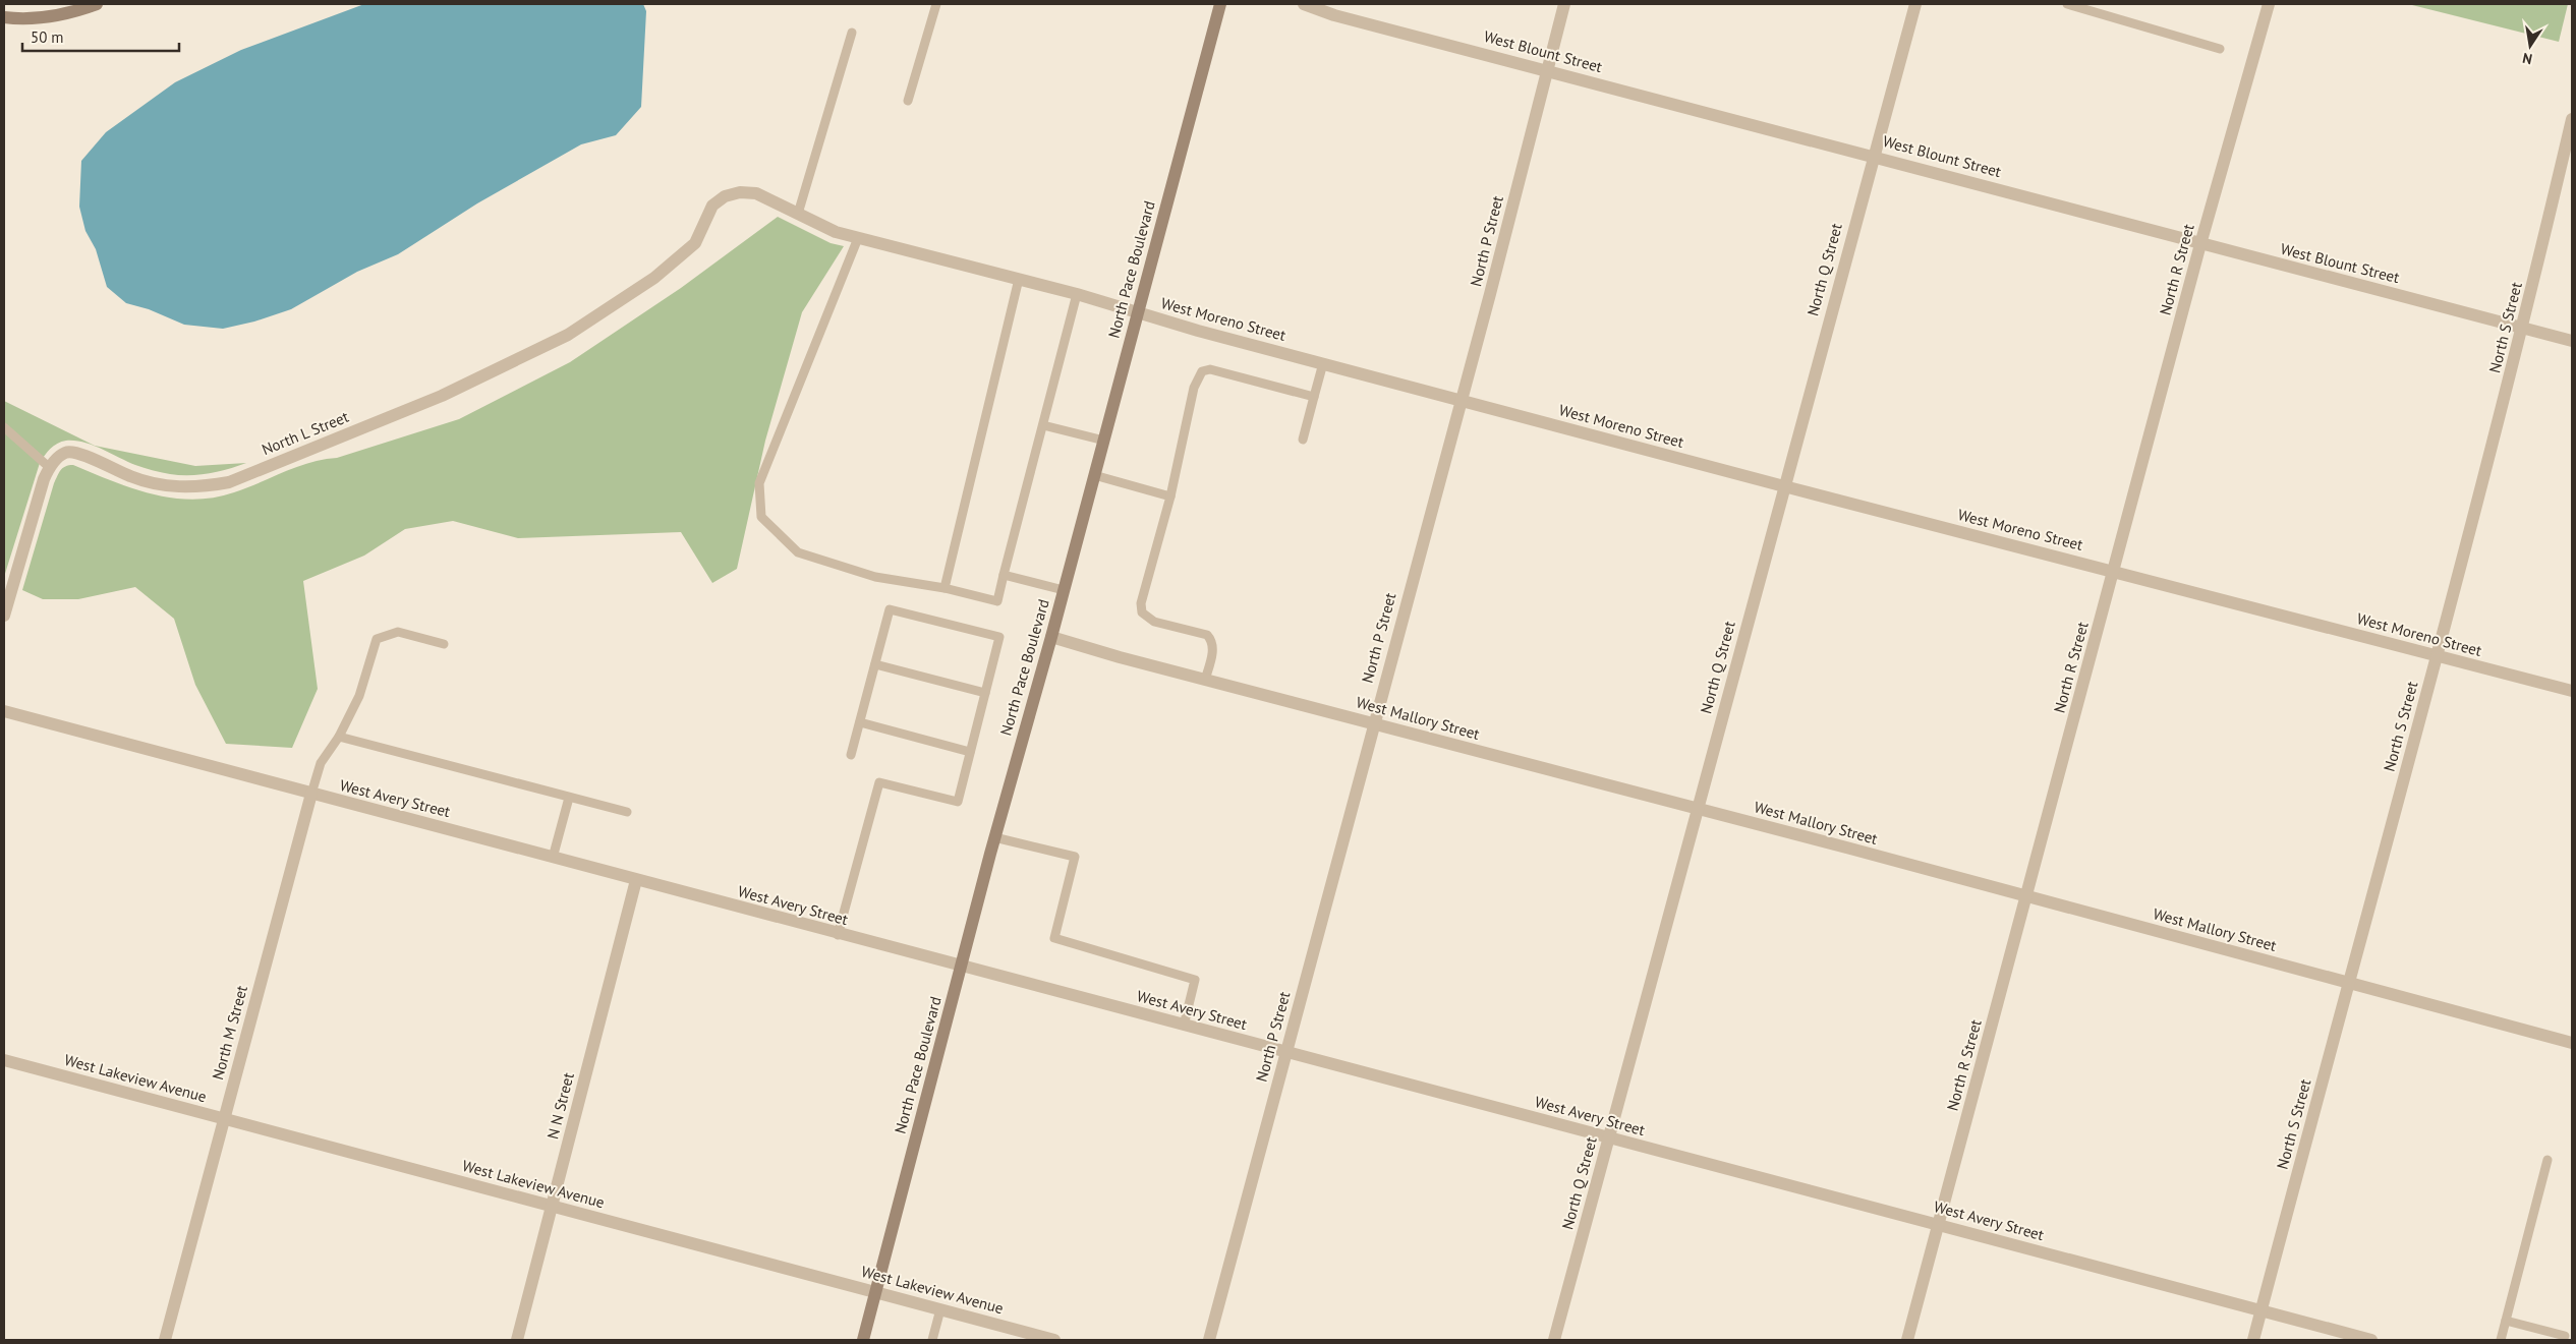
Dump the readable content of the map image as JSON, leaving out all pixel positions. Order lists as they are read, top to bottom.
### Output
{
  "streets": {
    "main road": ["North Pace Boulevard"],
    "street": [
      "West Blount Street",
      "North P Street",
      "North Q Street",
      "North R Street",
      "West Moreno Street",
      "North S Street",
      "North L Street",
      "West Mallory Street",
      "West Avery Street",
      "North M Street",
      "West Lakeview Avenue",
      "N N Street"
    ]
  },
  "crossings": [
    ["West Blount Street", "North P Street"],
    ["West Blount Street", "North Q Street"],
    ["West Blount Street", "North R Street"],
    ["West Blount Street", "North S Street"],
    ["North P Street", "West Moreno Street"],
    ["North P Street", "West Mallory Street"],
    ["North P Street", "West Avery Street"],
    ["North Pace Boulevard", "West Moreno Street"],
    ["North Pace Boulevard", "West Mallory Street"],
    ["North Pace Boulevard", "West Avery Street"],
    ["North Pace Boulevard", "West Lakeview Avenue"],
    ["North Q Street", "West Moreno Street"],
    ["North Q Street", "West Mallory Street"],
    ["North Q Street", "West Avery Street"],
    ["North R Street", "West Moreno Street"],
    ["North R Street", "West Mallory Street"],
    ["North R Street", "West Avery Street"],
    ["West Moreno Street", "North S Street"],
    ["West Moreno Street", "North L Street"],
    ["North S Street", "West Mallory Street"],
    ["North S Street", "West Avery Street"],
    ["West Avery Street", "North M Street"],
    ["West Avery Street", "N N Street"],
    ["North M Street", "West Lakeview Avenue"],
    ["West Lakeview Avenue", "N N Street"]
  ],
  "scale_bar": "50 m",
  "north": "bottom"
}
